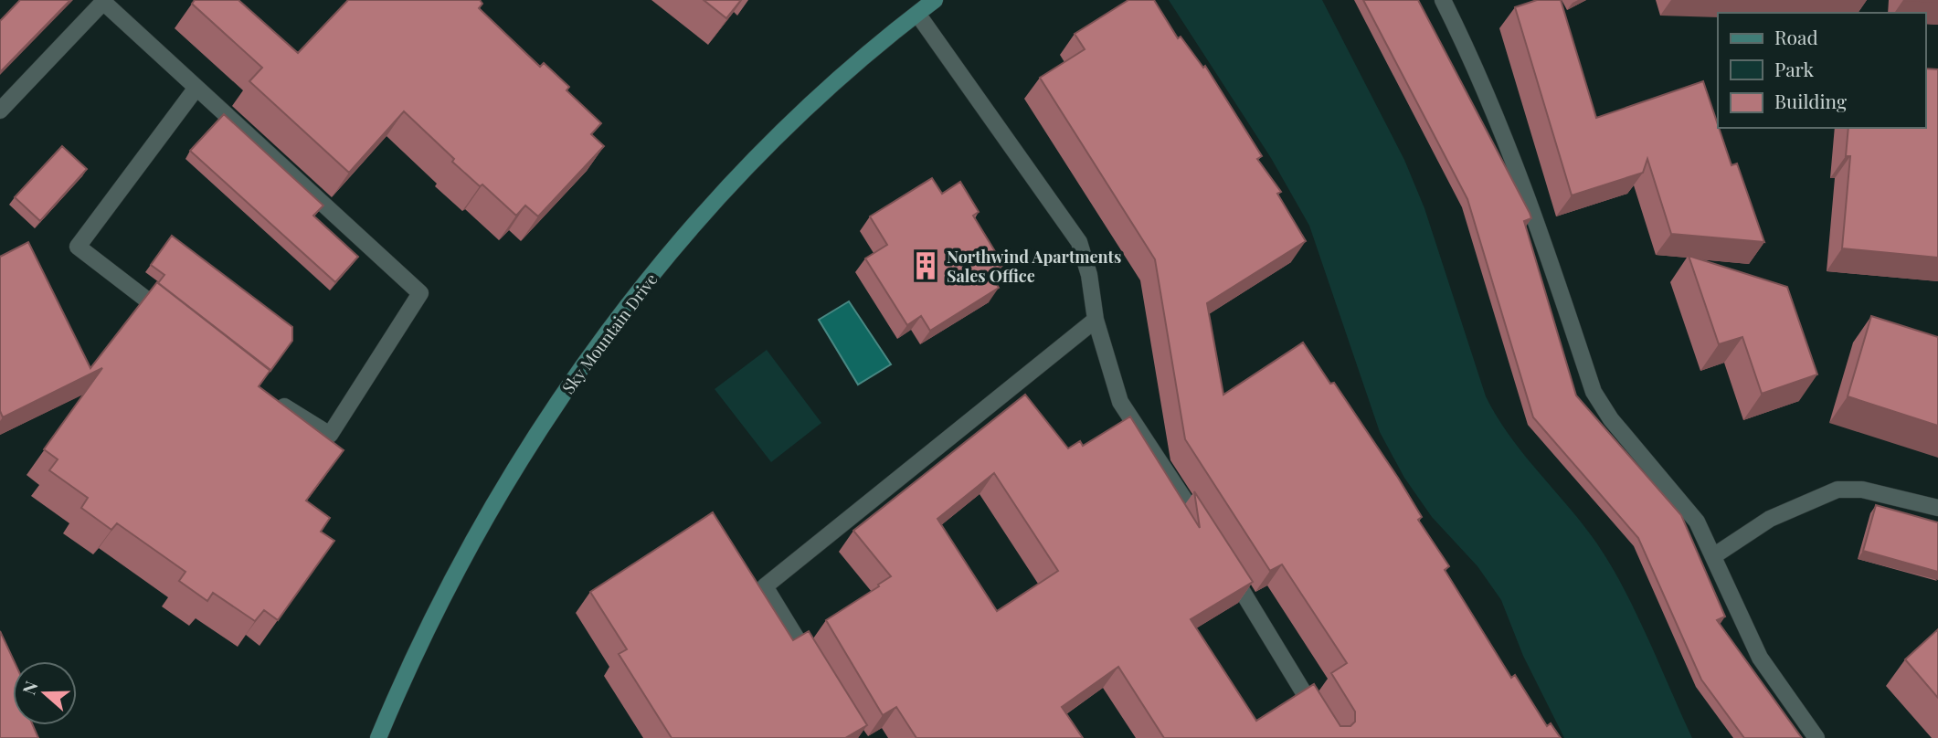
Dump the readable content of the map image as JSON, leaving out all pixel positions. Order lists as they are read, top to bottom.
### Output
{
  "streets": {
    "street": ["Sky Mountain Drive"]
  },
  "places": {
    "building": ["Northwind Apartments Sales Office"]
  },
  "legend": ["Road", "Park", "Building"],
  "north": "left"
}
